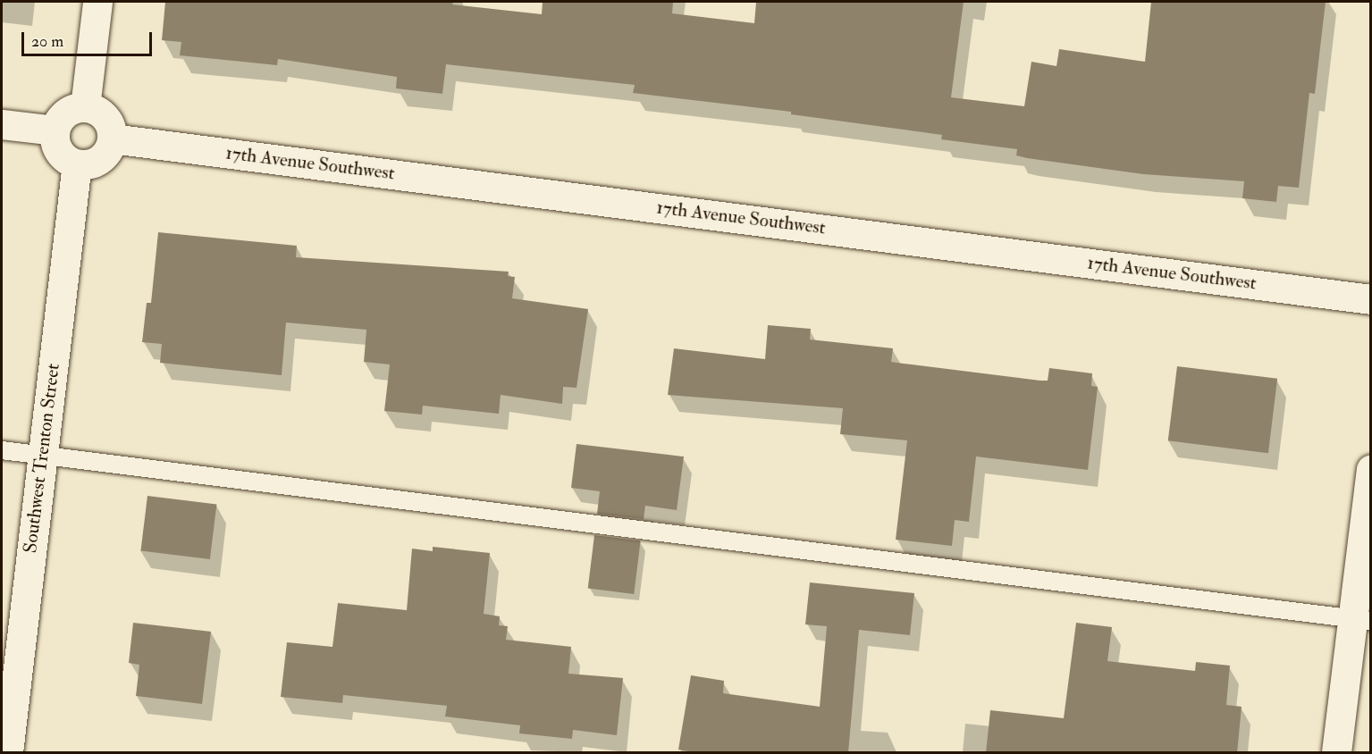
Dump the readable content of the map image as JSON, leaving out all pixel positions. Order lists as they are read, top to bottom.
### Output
{
  "streets": {
    "street": ["17th Avenue Southwest", "Southwest Trenton Street"]
  },
  "crossings": [
    ["17th Avenue Southwest", "Southwest Trenton Street"]
  ],
  "scale_bar": "20 m"
}
